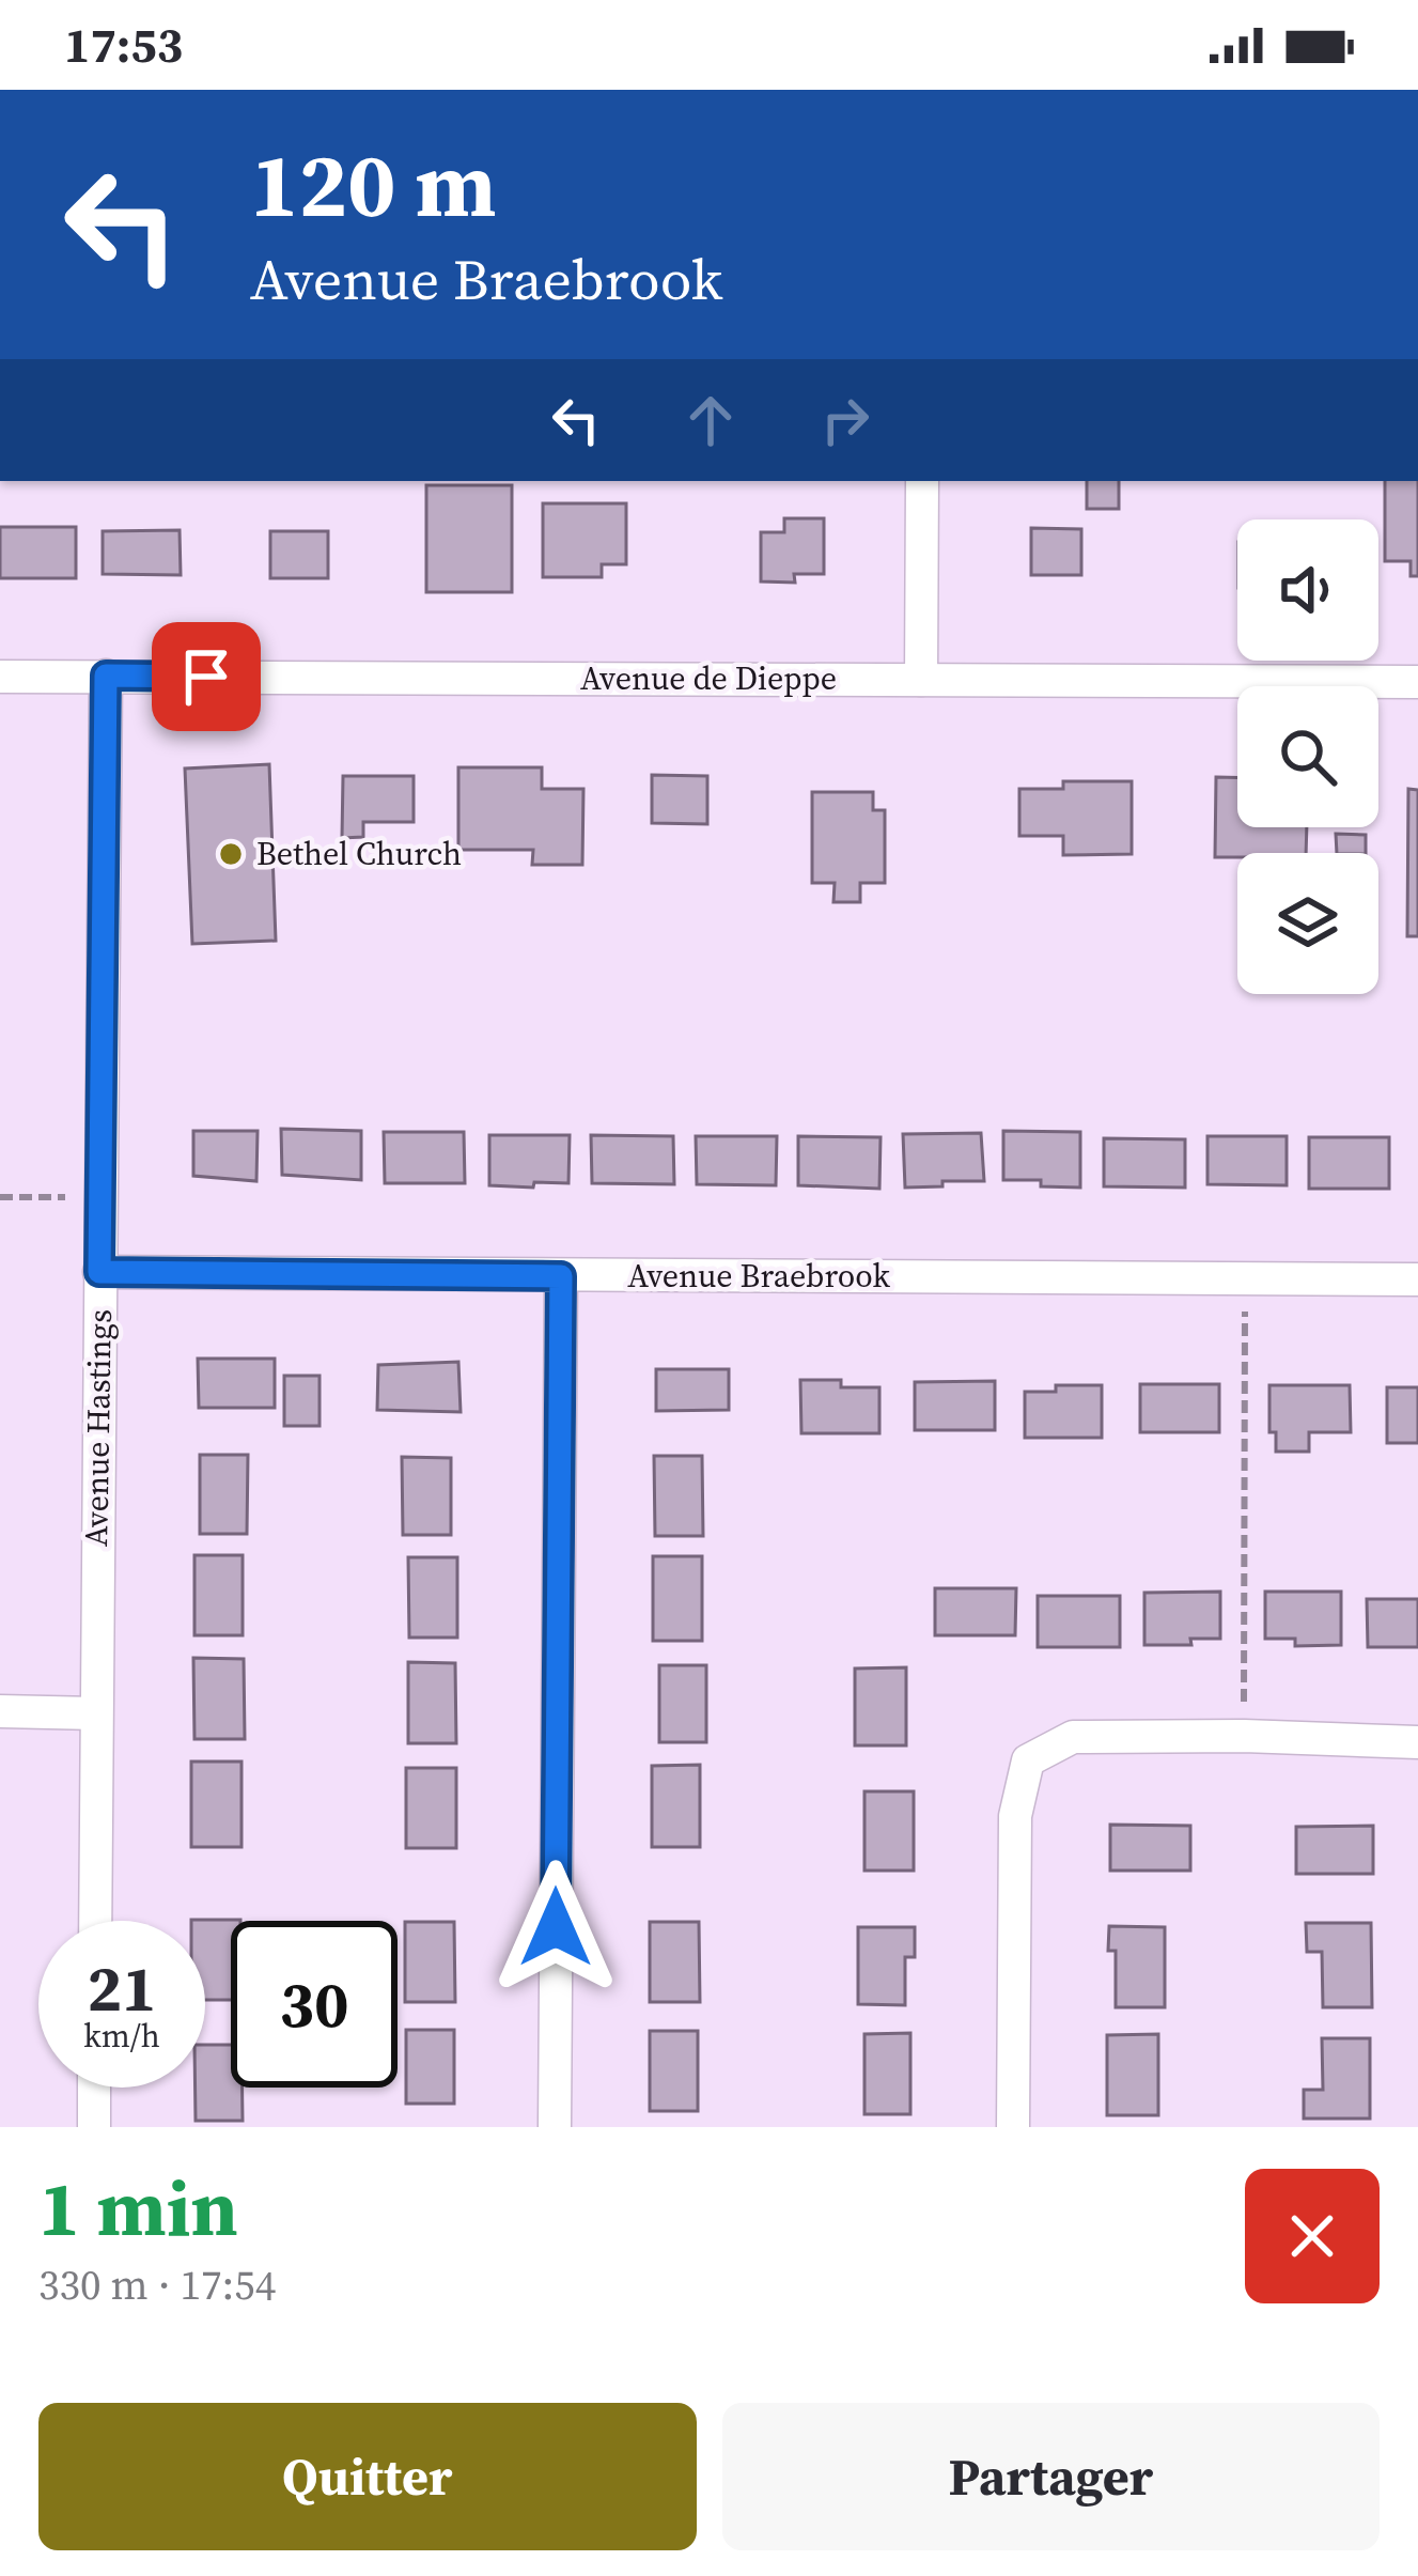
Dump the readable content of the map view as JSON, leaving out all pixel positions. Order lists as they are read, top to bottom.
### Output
{
  "streets": {
    "street": ["Avenue de Dieppe", "Avenue Braebrook", "Avenue Hastings"]
  },
  "crossings": [
    ["Avenue de Dieppe", "Avenue Hastings"],
    ["Avenue Braebrook", "Avenue Hastings"]
  ],
  "places": ["Bethel Church"],
  "page": {
    "status": "17:53",
    "turn": ["120 m", "Avenue Braebrook"],
    "speed": "21 km/h",
    "limit": "30",
    "heading": ["1 min", "330 m · 17:54"],
    "buttons": ["Quitter", "Partager"]
  }
}
